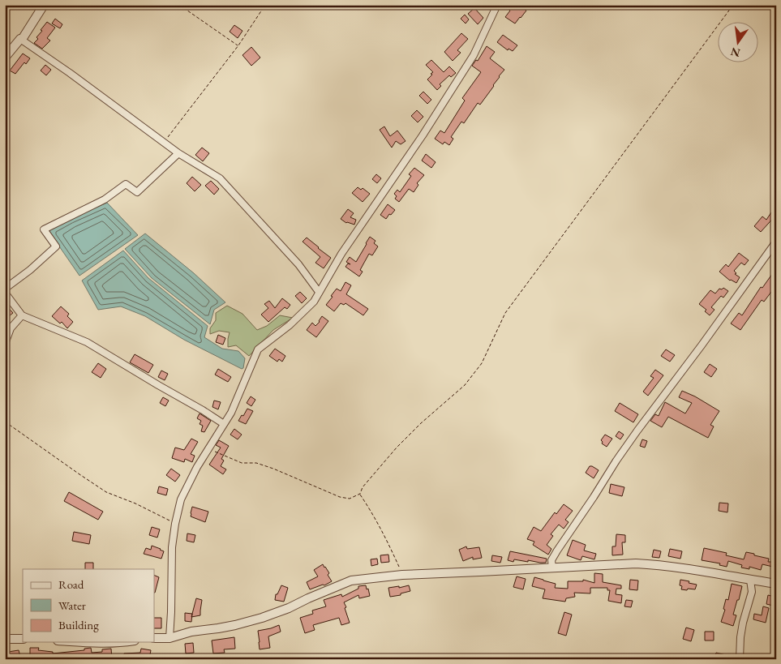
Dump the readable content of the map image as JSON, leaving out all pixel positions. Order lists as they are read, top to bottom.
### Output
{
  "legend": ["Road", "Water", "Building"],
  "north": "bottom"
}
